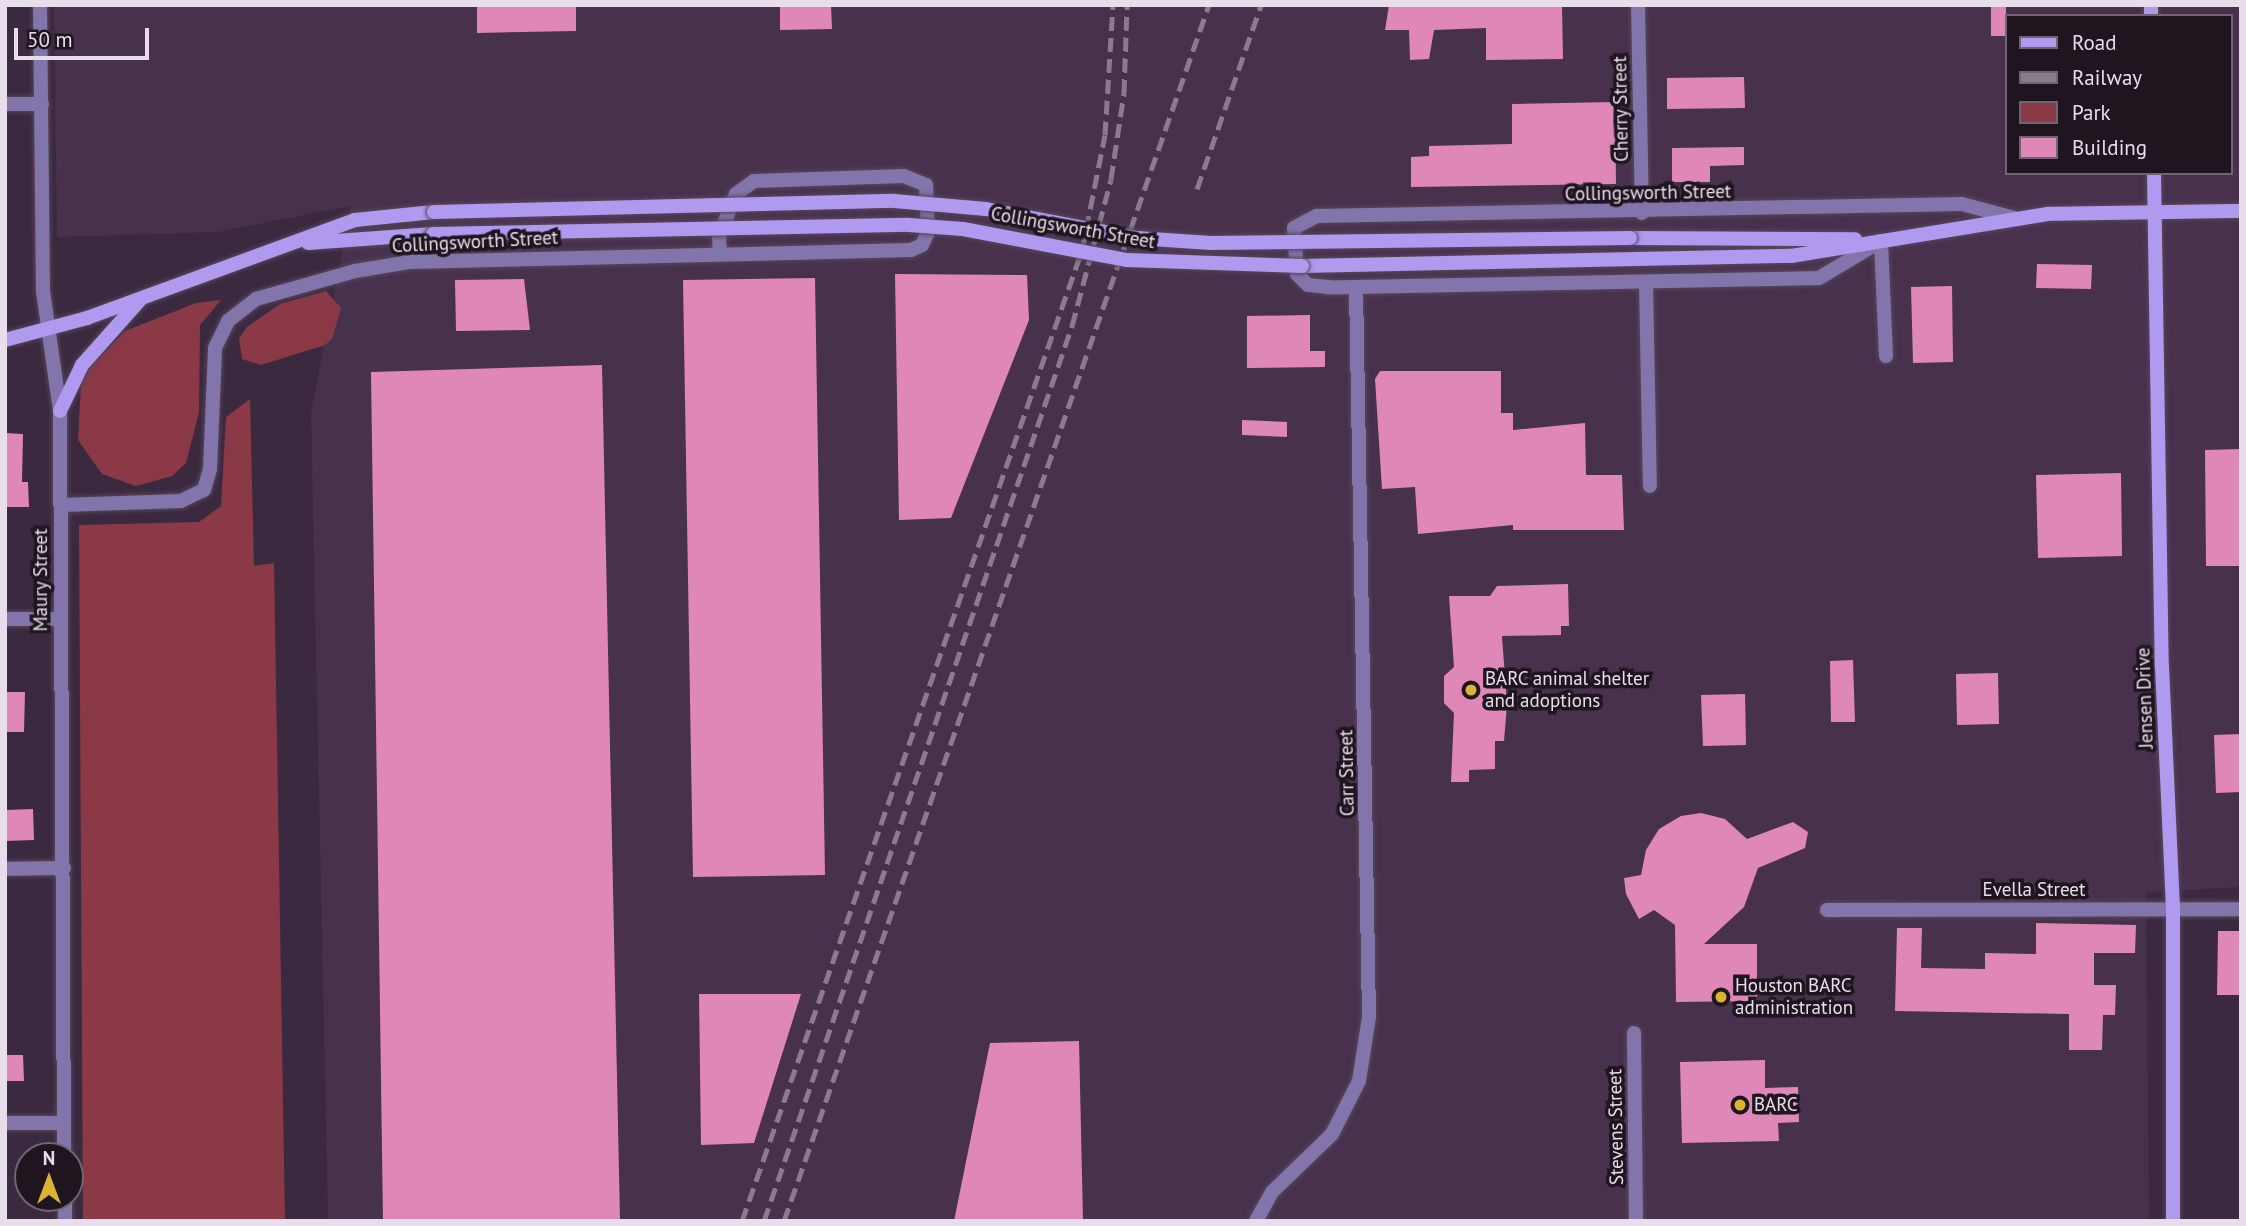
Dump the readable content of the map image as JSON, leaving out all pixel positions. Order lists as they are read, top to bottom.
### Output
{
  "streets": {
    "main road": ["Collingsworth Street", "Jensen Drive"],
    "street": [
      "Cherry Street",
      "Maury Street",
      "Carr Street",
      "Evella Street",
      "Stevens Street"
    ]
  },
  "crossings": [
    ["Cherry Street", "Collingsworth Street"],
    ["Collingsworth Street", "Maury Street"],
    ["Collingsworth Street", "Jensen Drive"],
    ["Collingsworth Street", "Carr Street"],
    ["Jensen Drive", "Evella Street"]
  ],
  "places": ["BARC animal shelter and adoptions", "Houston BARC administration", "BARC"],
  "legend": [
    "Road",
    "Railway",
    "Park",
    "Building"
  ],
  "scale_bar": "50 m",
  "north": "top"
}
